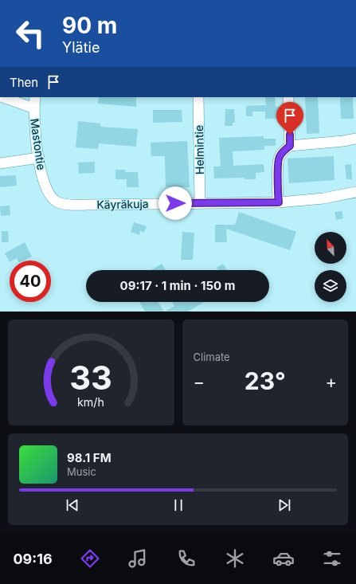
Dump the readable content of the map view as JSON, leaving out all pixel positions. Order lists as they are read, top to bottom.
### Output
{
  "streets": {
    "street": ["Mastontie", "Helmintie", "Käyräkuja"]
  },
  "crossings": [
    ["Mastontie", "Käyräkuja"],
    ["Helmintie", "Käyräkuja"]
  ],
  "north": "top left",
  "page": {
    "turn": ["90 m", "Ylätie"],
    "then": "Then",
    "limit": "40",
    "trip": "09:17 · 1 min · 150 m",
    "tile": "Climate",
    "heat": ["−", "23°", "+"],
    "song": ["98.1 FM", "Music"],
    "tabs": "09:16",
    "gauge": ["33", "km/h"]
  }
}
